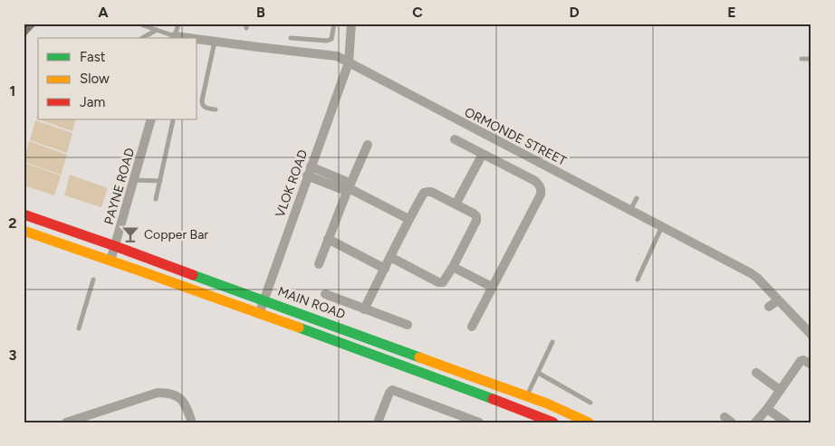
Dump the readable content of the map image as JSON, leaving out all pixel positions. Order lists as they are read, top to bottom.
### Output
{
  "streets": {
    "main road": ["MAIN ROAD"],
    "street": ["ORMONDE STREET", "VLOK ROAD", "PAYNE ROAD"]
  },
  "crossings": [
    ["ORMONDE STREET", "VLOK ROAD"],
    ["VLOK ROAD", "MAIN ROAD"],
    ["PAYNE ROAD", "MAIN ROAD"]
  ],
  "places": {
    "bar": ["Copper Bar"]
  },
  "legend": ["Fast", "Slow", "Jam"],
  "grid": {
    "columns": [
      "A",
      "B",
      "C",
      "D",
      "E"
    ],
    "rows": ["1", "2", "3"]
  }
}
